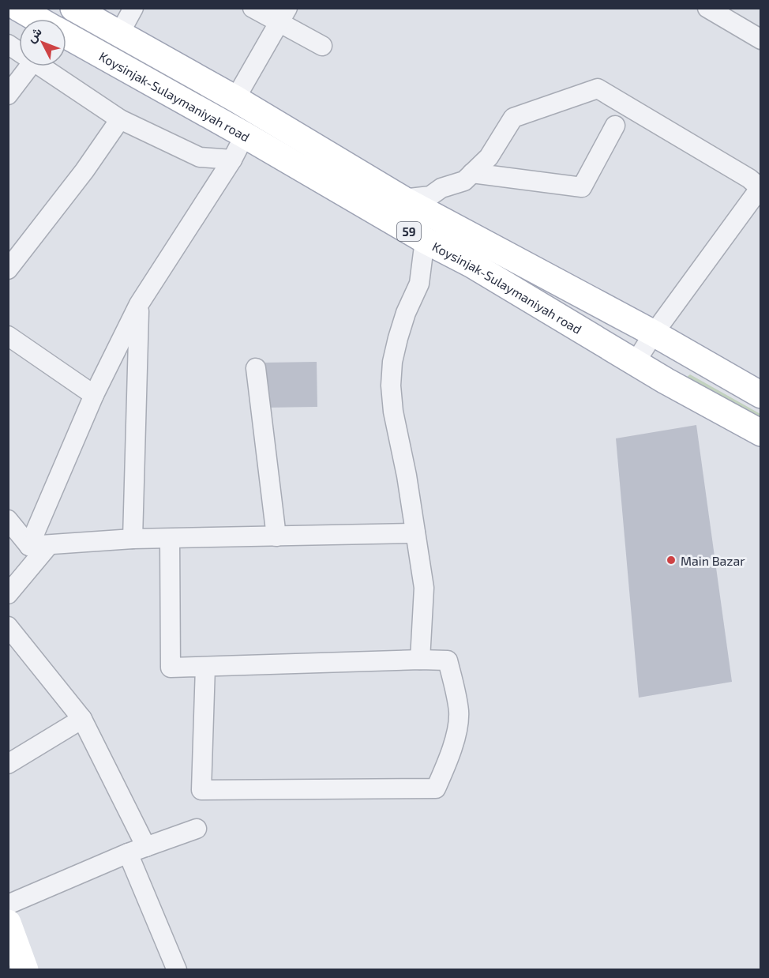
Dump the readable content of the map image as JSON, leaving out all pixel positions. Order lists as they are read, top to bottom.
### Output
{
  "streets": {
    "main road": ["Koysinjak-Sulaymaniyah road", "59"]
  },
  "places": ["Main Bazar"],
  "north": "top left"
}
